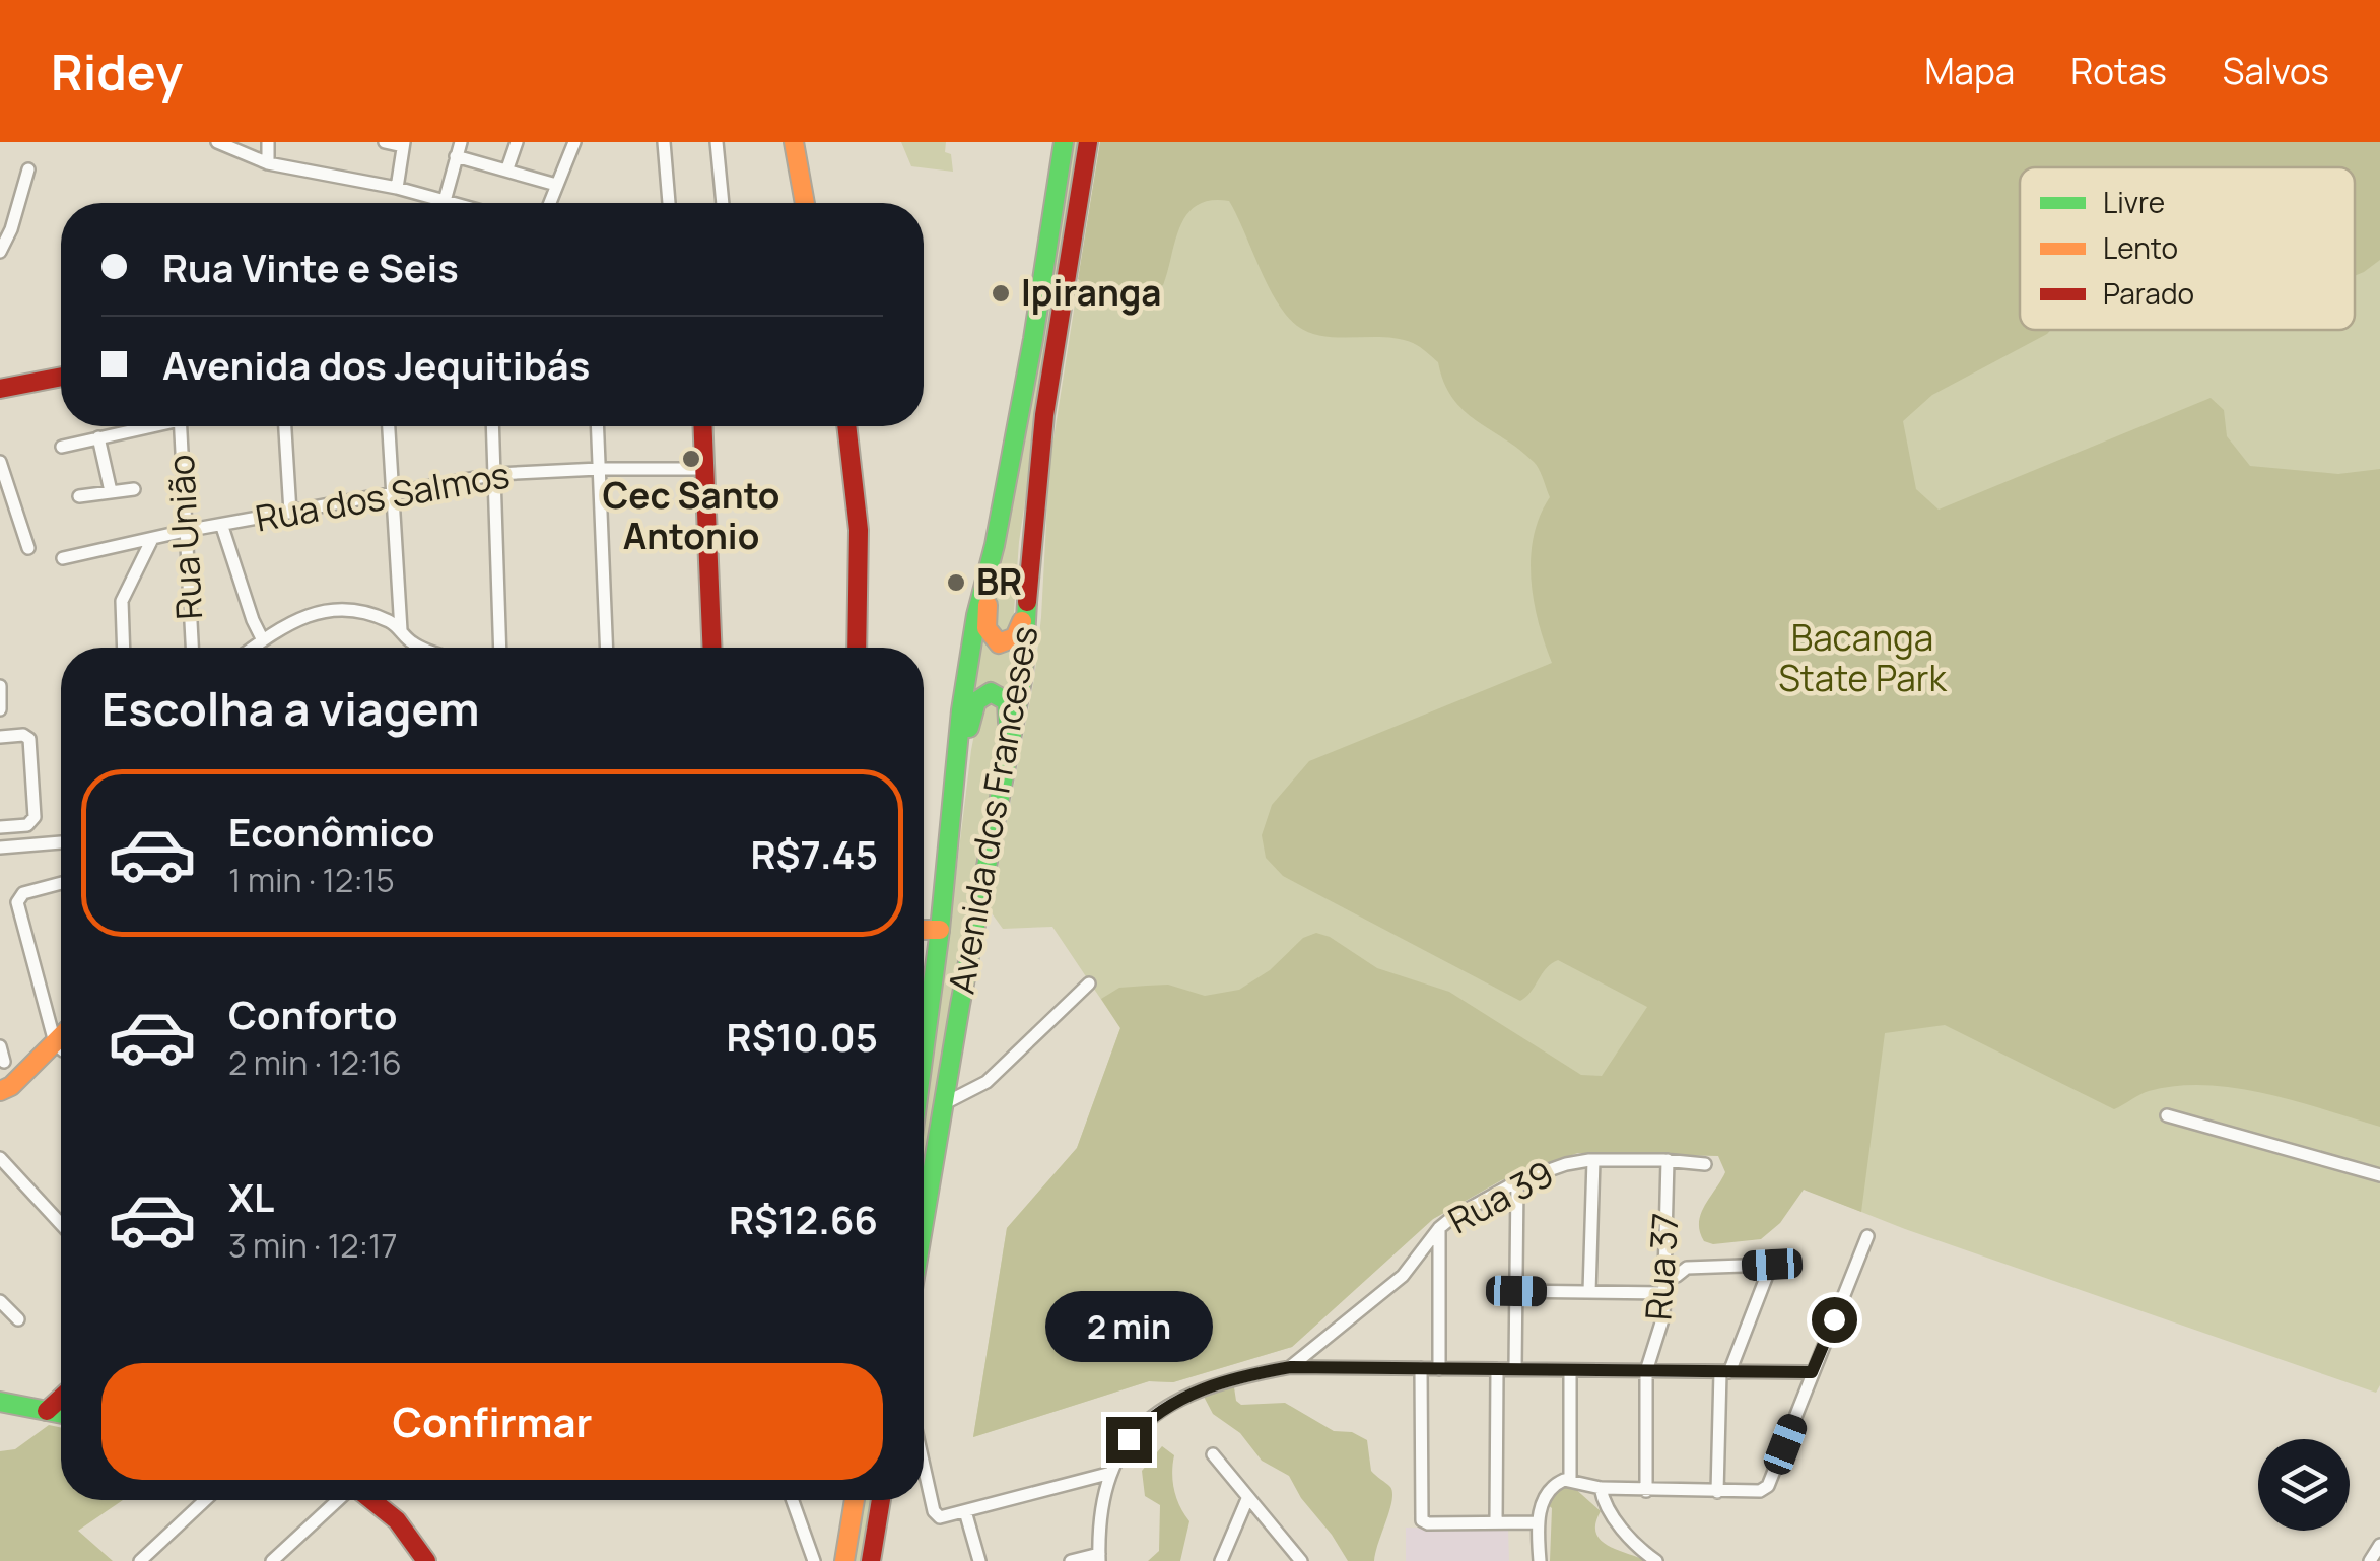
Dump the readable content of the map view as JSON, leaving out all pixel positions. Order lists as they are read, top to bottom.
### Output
{
  "streets": {
    "main road": ["Avenida dos Franceses"],
    "street": [
      "Rua dos Salmos",
      "Rua União",
      "Rua 39",
      "Rua 37"
    ]
  },
  "crossings": [
    ["Rua dos Salmos", "Rua União"],
    ["Rua 39", "Rua 37"]
  ],
  "parks": ["Bacanga State Park"],
  "places": ["Ipiranga", "Cec Santo Antonio", "BR"],
  "legend": ["Livre", "Lento", "Parado"],
  "page": {
    "header": "Ridey",
    "nav": ["Mapa", "Rotas", "Salvos"],
    "banner": ["Rua Vinte e Seis", "Avenida dos Jequitibás"],
    "heading": "Escolha a viagem",
    "list": [
      {
        "name": "Econômico",
        "note": "1 min · 12:15",
        "value": "R$7.45"
      },
      {
        "name": "Conforto",
        "note": "2 min · 12:16",
        "value": "R$10.05"
      },
      {
        "name": "XL",
        "note": "3 min · 12:17",
        "value": "R$12.66"
      }
    ],
    "bubble": "2 min",
    "buttons": "Confirmar"
  }
}
